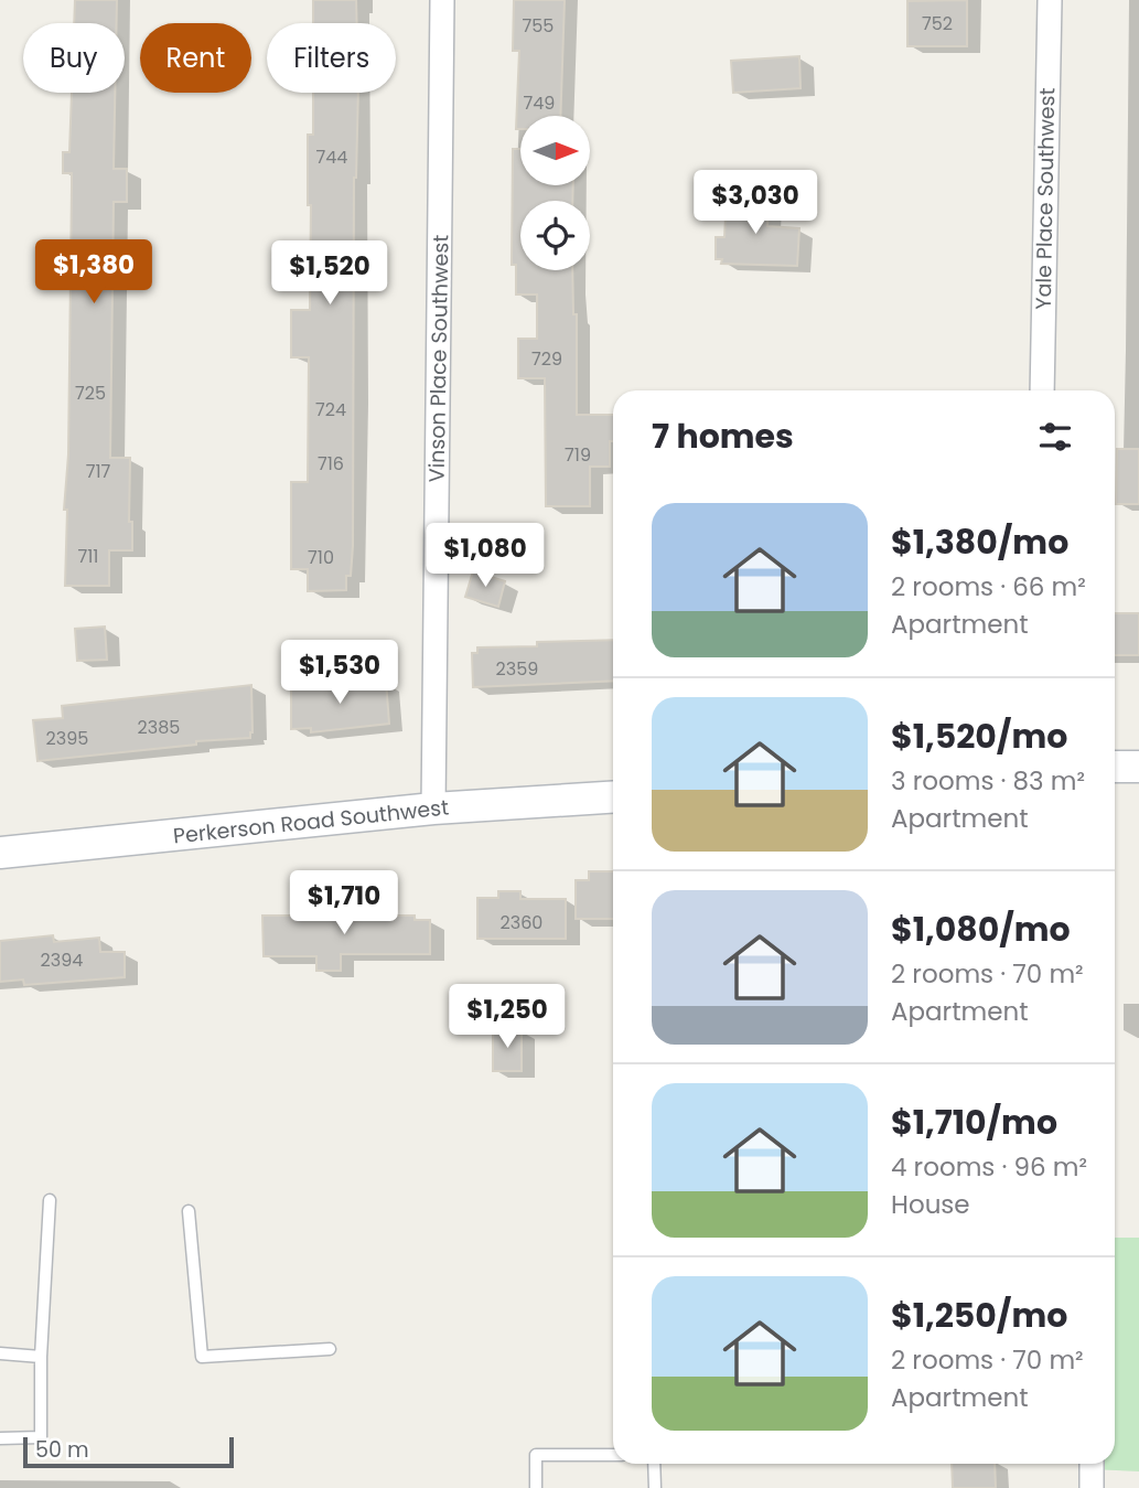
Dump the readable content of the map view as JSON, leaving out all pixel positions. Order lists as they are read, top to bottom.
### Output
{
  "streets": {
    "street": ["Yale Place Southwest", "Vinson Place Southwest", "Perkerson Road Southwest"]
  },
  "crossings": [
    ["Vinson Place Southwest", "Perkerson Road Southwest"]
  ],
  "house_numbers": [
    "752",
    "755",
    "749",
    "744",
    "729",
    "725",
    "724",
    "719",
    "716",
    "717",
    "711",
    "710",
    "2359",
    "2385",
    "2395",
    "2360",
    "2394"
  ],
  "scale_bar": "50 m",
  "north": "right",
  "page": {
    "chip": ["Buy", "Rent", "Filters"],
    "price": [
      "$3,030",
      "$1,380",
      "$1,520",
      "$1,080",
      "$1,530",
      "$1,710",
      "$1,250"
    ],
    "heading": "7 homes",
    "list": [
      {
        "name": "$1,380/mo",
        "note": "2 rooms · 66 m² · Apartment"
      },
      {
        "name": "$1,520/mo",
        "note": "3 rooms · 83 m² · Apartment"
      },
      {
        "name": "$1,080/mo",
        "note": "2 rooms · 70 m² · Apartment"
      },
      {
        "name": "$1,710/mo",
        "note": "4 rooms · 96 m² · House"
      },
      {
        "name": "$1,250/mo",
        "note": "2 rooms · 70 m² · Apartment"
      }
    ],
    "scale": "50 m"
  }
}
